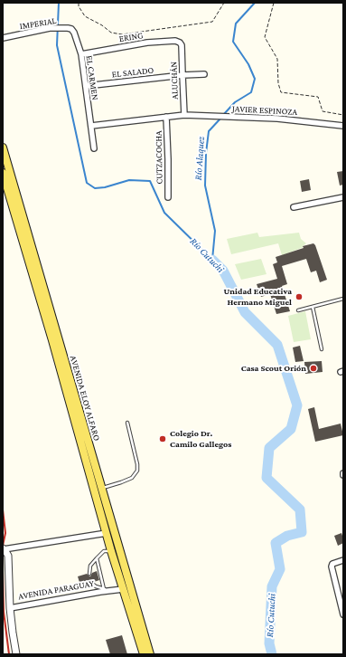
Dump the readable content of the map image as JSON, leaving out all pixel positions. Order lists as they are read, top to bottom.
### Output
{
  "streets": {
    "main road": ["AVENIDA ELOY ALFARO"],
    "street": [
      "IMPERIAL",
      "ERING",
      "EL SALADO",
      "EL CARMEN",
      "ALUCHÁN",
      "JAVIER ESPINOZA",
      "CUTZACOCHA",
      "AVENIDA PARAGUAY"
    ]
  },
  "crossings": [
    ["IMPERIAL", "EL CARMEN"],
    ["ERING", "EL CARMEN"],
    ["ERING", "ALUCHÁN"],
    ["EL SALADO", "EL CARMEN"],
    ["EL SALADO", "ALUCHÁN"],
    ["ALUCHÁN", "JAVIER ESPINOZA"],
    ["AVENIDA ELOY ALFARO", "AVENIDA PARAGUAY"]
  ],
  "water": ["Río Alaquez", "Río Cutuchi"],
  "places": ["Unidad Educativa Hermano Miguel", "Casa Scout Orión", "Colegio Dr. Camilo Gallegos"]
}
